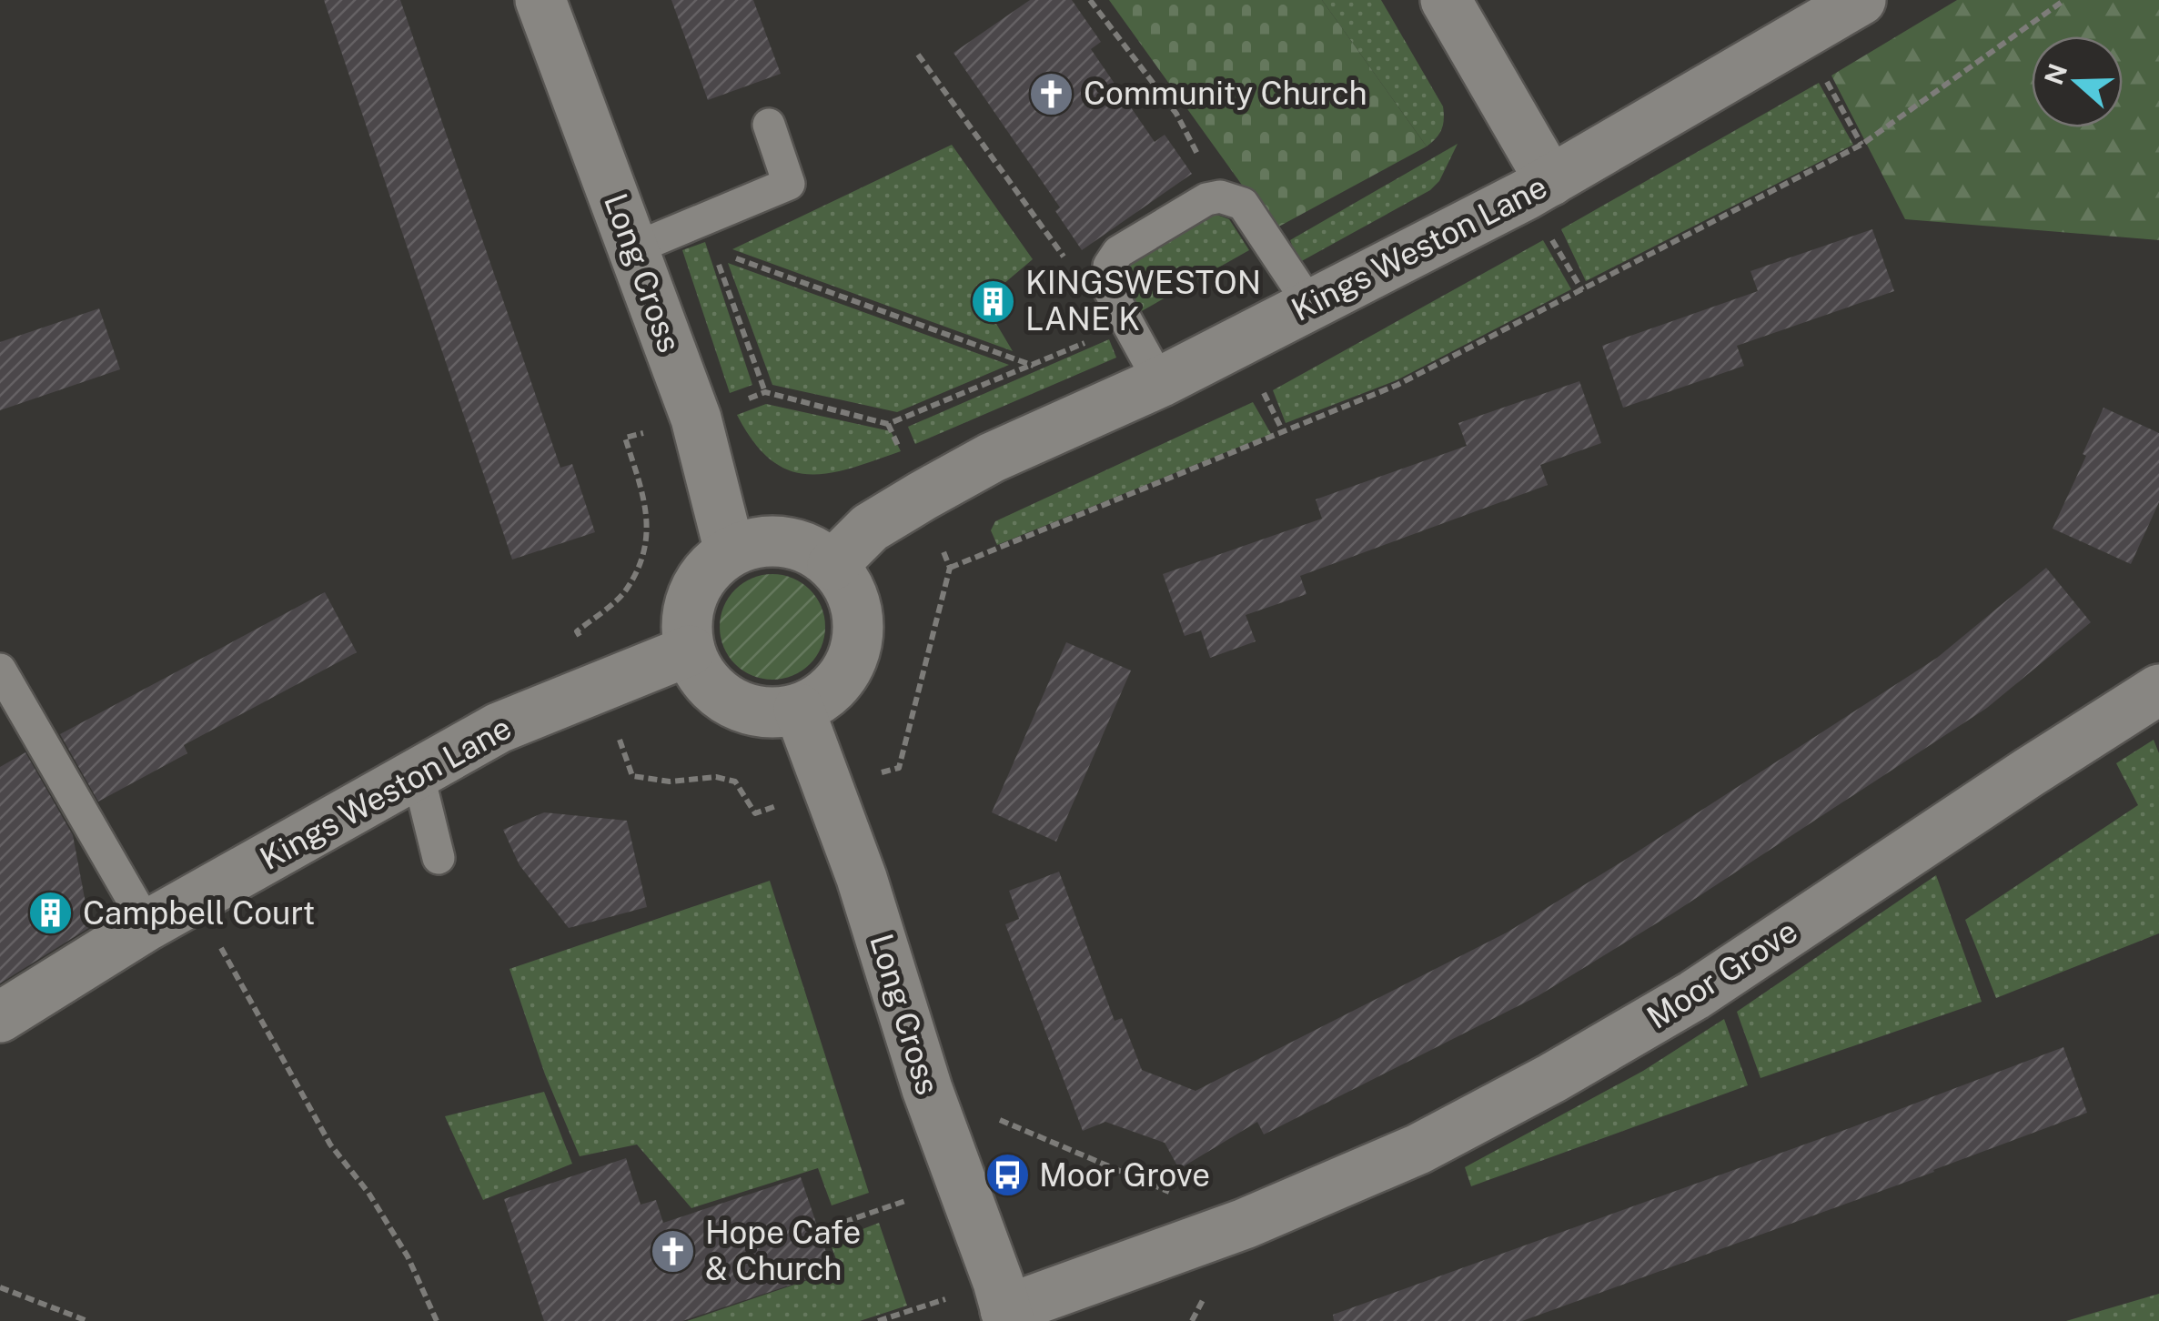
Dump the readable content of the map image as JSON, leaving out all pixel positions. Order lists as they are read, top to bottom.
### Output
{
  "streets": {
    "street": ["Kings Weston Lane", "Long Cross", "Moor Grove"]
  },
  "crossings": [
    ["Kings Weston Lane", "Long Cross"],
    ["Long Cross", "Moor Grove"]
  ],
  "places": {
    "church": ["Community Church", "Hope Cafe & Church"],
    "building": ["KINGSWESTON LANE K", "Campbell Court"],
    "bus stop": ["Moor Grove"]
  },
  "north": "left"
}
